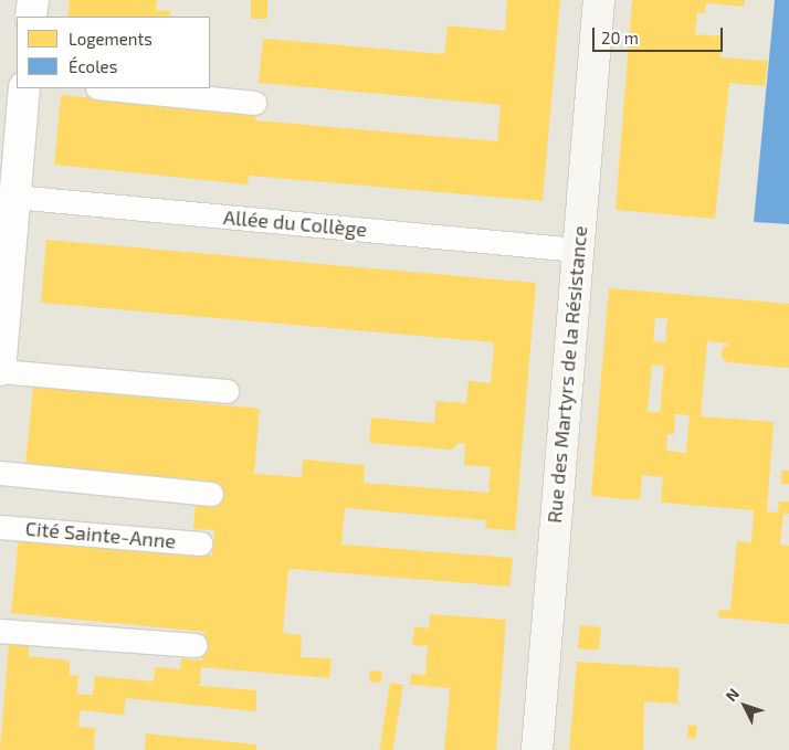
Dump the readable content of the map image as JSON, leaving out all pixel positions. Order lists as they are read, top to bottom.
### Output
{
  "streets": {
    "street": ["Rue des Martyrs de la Résistance"],
    "lane": ["Allée du Collège", "Cité Sainte-Anne"]
  },
  "crossings": [
    ["Allée du Collège", "Rue des Martyrs de la Résistance"]
  ],
  "legend": ["Logements", "Écoles"],
  "scale_bar": "20 m",
  "north": "top left"
}
